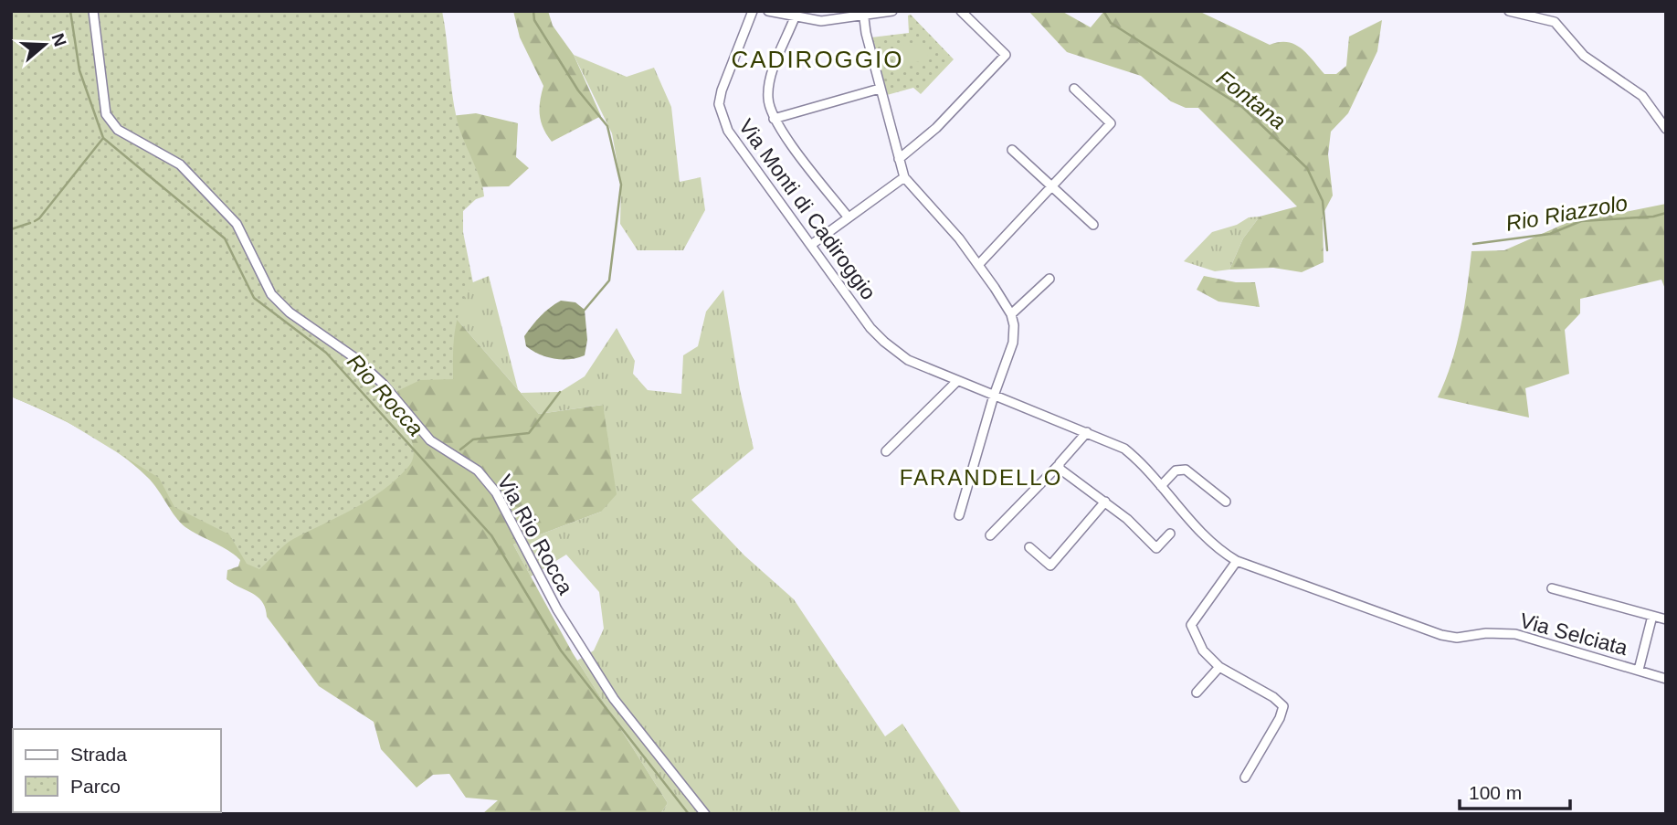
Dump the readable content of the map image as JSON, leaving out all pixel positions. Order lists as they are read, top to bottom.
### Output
{
  "streets": {
    "street": ["Via Monti di Cadiroggio", "Via Rio Rocca", "Via Selciata"]
  },
  "crossings": [
    ["Via Monti di Cadiroggio", "Via Selciata"]
  ],
  "districts": ["CADIROGGIO", "FARANDELLO"],
  "water": ["Fontana", "Rio Riazzolo", "Rio Rocca"],
  "legend": ["Strada", "Parco"],
  "scale_bar": "100 m",
  "north": "right"
}
